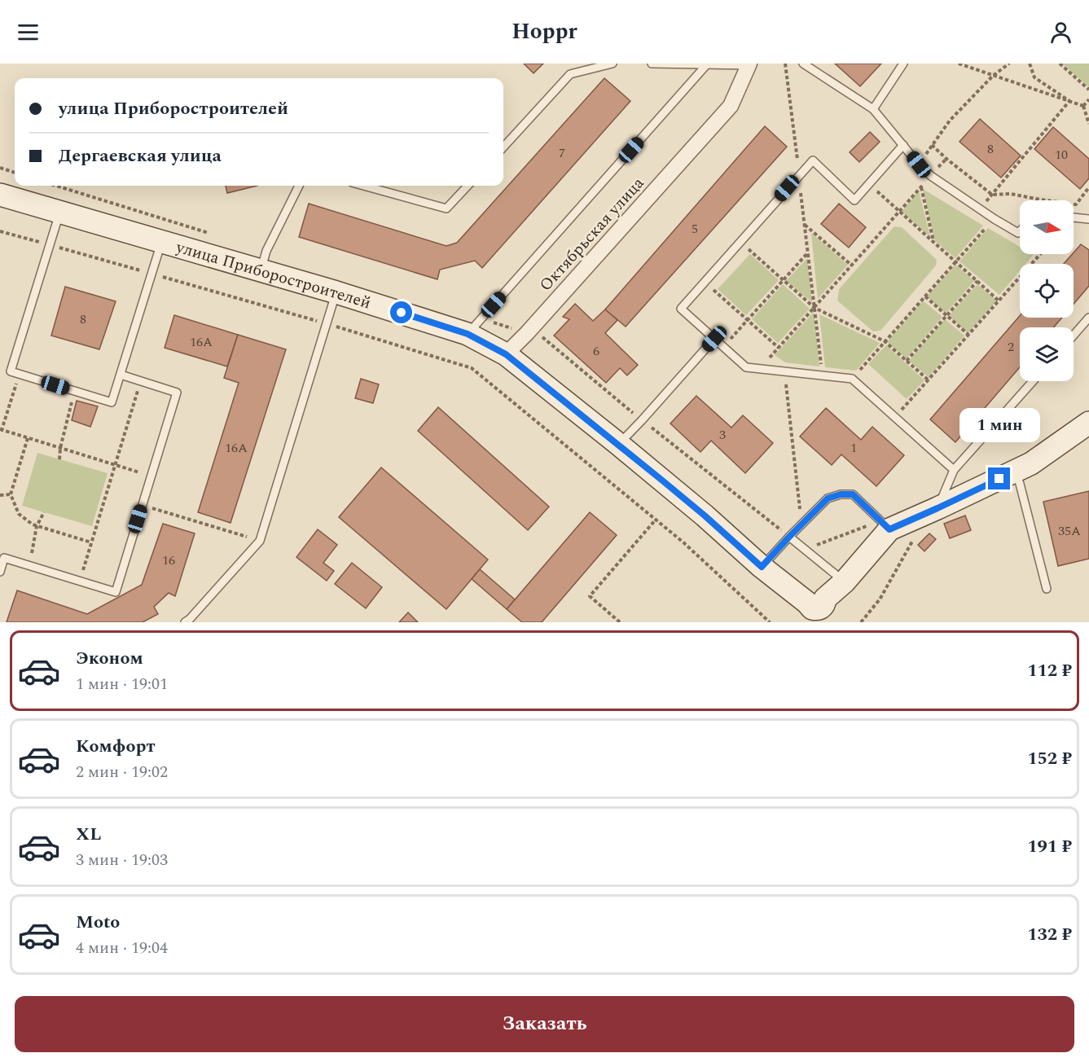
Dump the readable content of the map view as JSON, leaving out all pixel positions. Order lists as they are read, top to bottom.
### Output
{
  "streets": {
    "street": ["Октябрьская улица", "улица Приборостроителей"]
  },
  "crossings": [
    ["Октябрьская улица", "улица Приборостроителей"]
  ],
  "house_numbers": [
    "8",
    "7",
    "10",
    "5",
    "8",
    "16А",
    "2",
    "6",
    "3",
    "16А",
    "1",
    "35А",
    "16"
  ],
  "north": "right",
  "page": {
    "header": "Hoppr",
    "banner": ["улица Приборостроителей", "Дергаевская улица"],
    "bubble": "1 мин",
    "list": [
      {
        "name": "Эконом",
        "note": "1 мин · 19:01",
        "value": "112 ₽"
      },
      {
        "name": "Комфорт",
        "note": "2 мин · 19:02",
        "value": "152 ₽"
      },
      {
        "name": "XL",
        "note": "3 мин · 19:03",
        "value": "191 ₽"
      },
      {
        "name": "Moto",
        "note": "4 мин · 19:04",
        "value": "132 ₽"
      }
    ],
    "buttons": "Заказать"
  }
}
